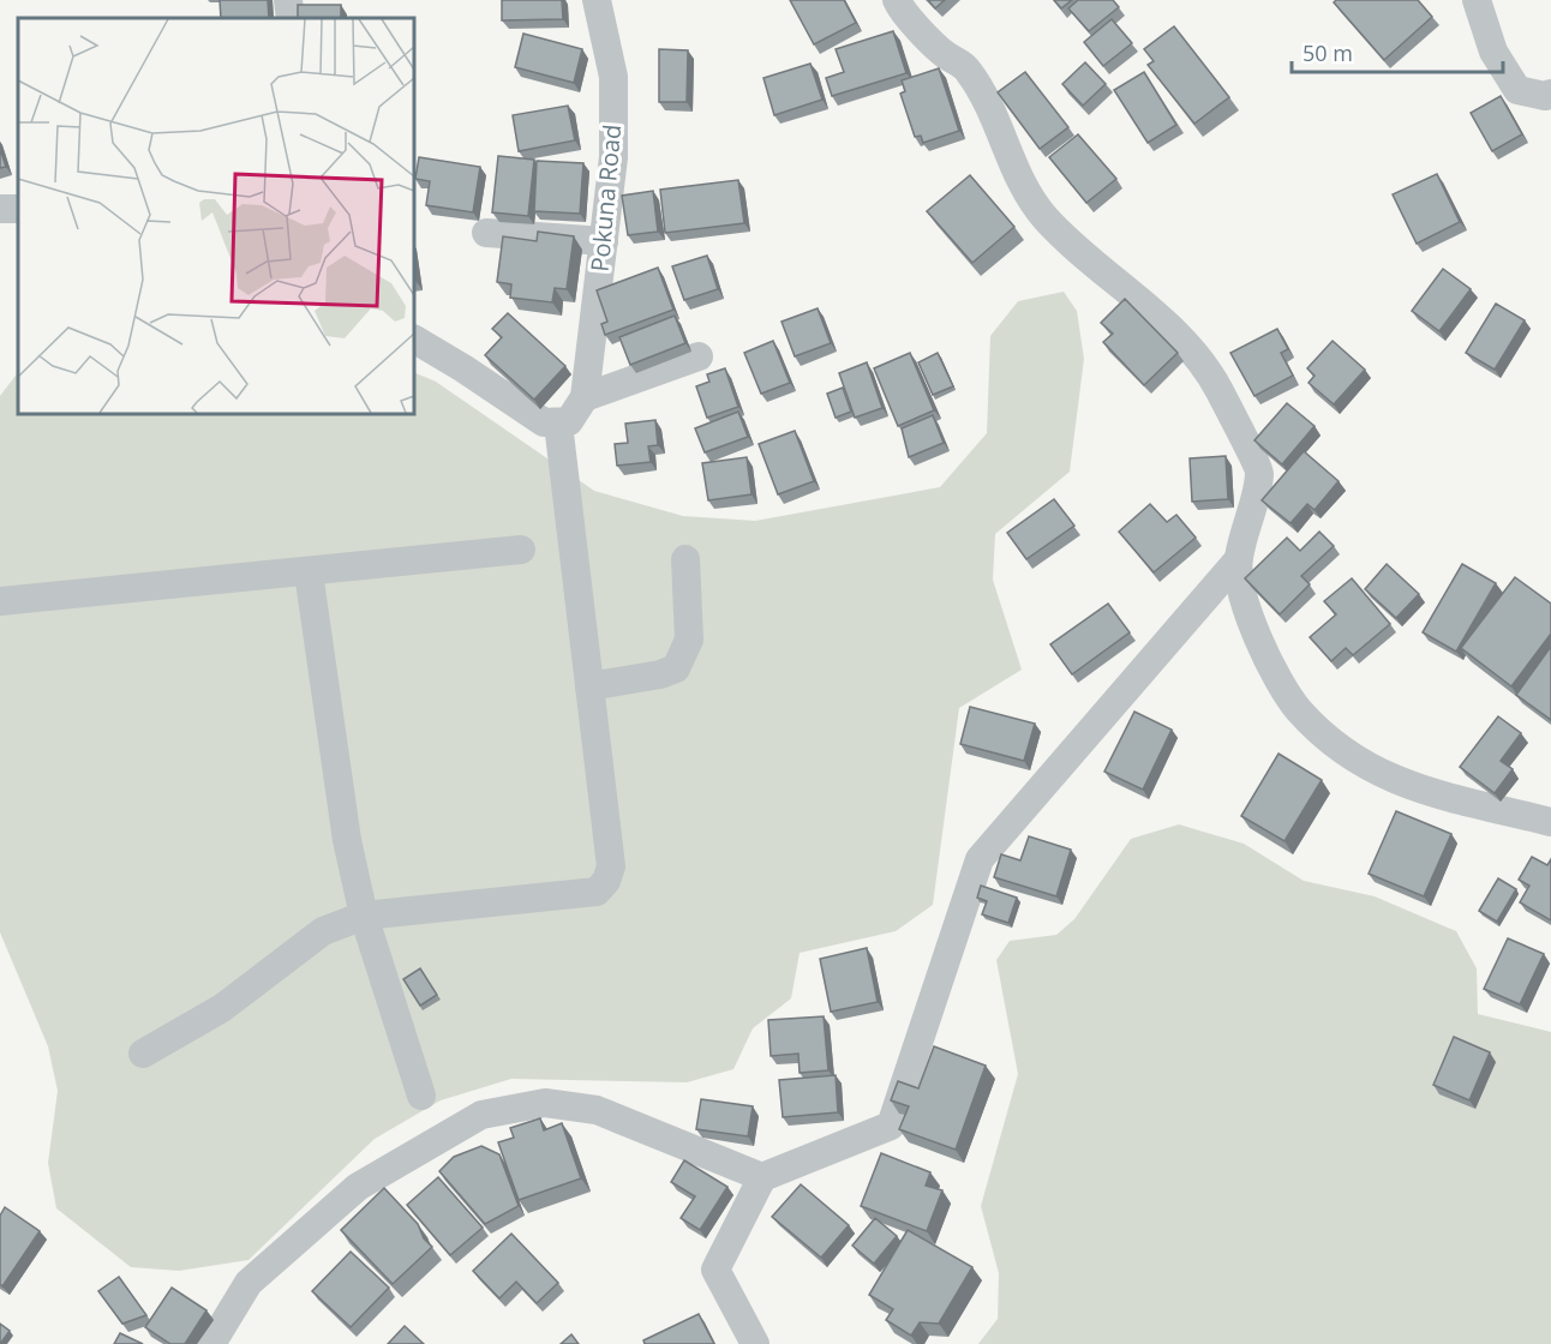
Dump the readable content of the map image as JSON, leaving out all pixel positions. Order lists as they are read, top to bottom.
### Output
{
  "streets": {
    "street": ["Pokuna Road"]
  },
  "scale_bar": "50 m"
}
